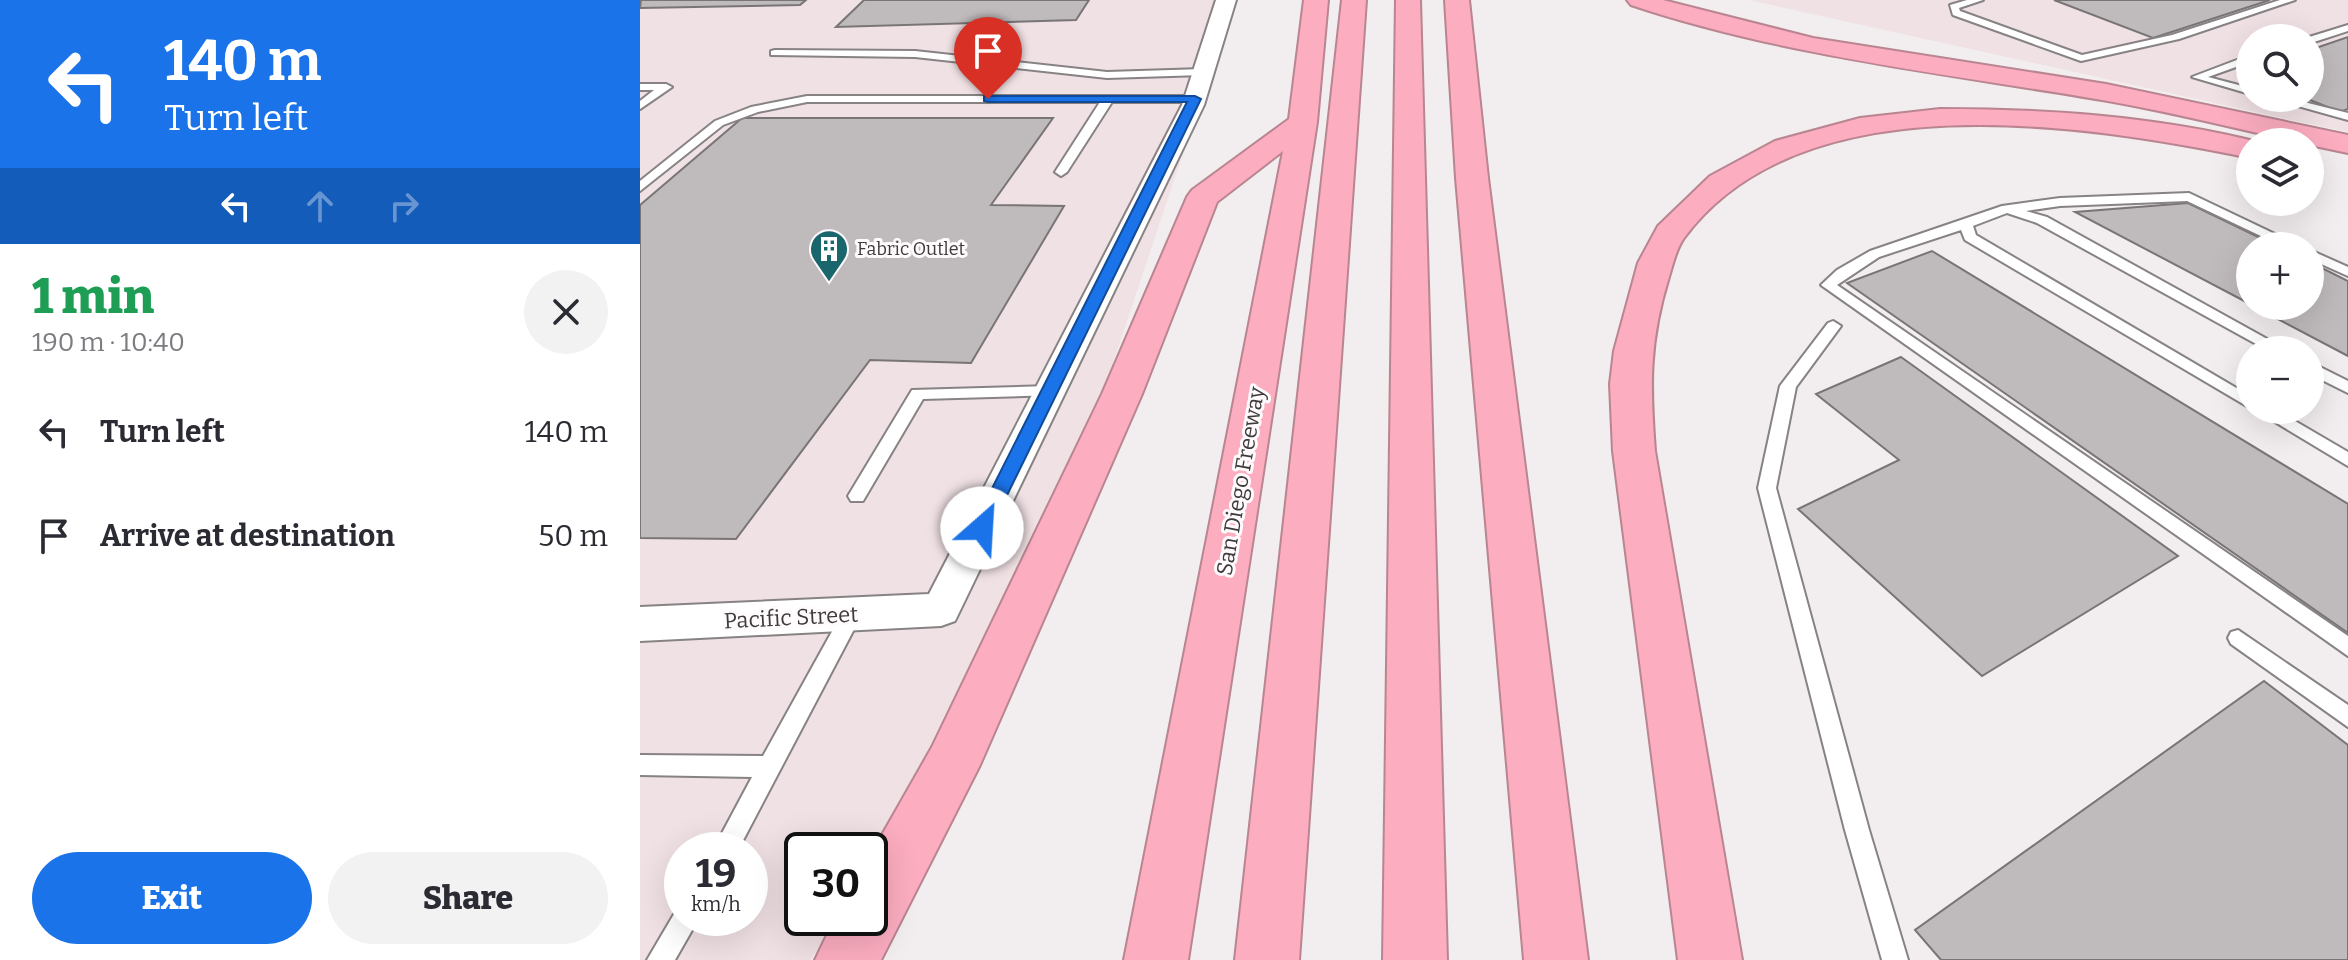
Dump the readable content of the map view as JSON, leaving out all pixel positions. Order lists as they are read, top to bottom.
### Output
{
  "streets": {
    "highway": ["San Diego Freeway"],
    "street": ["Pacific Street"]
  },
  "places": {
    "building": ["Fabric Outlet"]
  },
  "page": {
    "turn": ["140 m", "Turn left"],
    "map_buttons": ["+", "−"],
    "heading": ["1 min", "190 m · 10:40"],
    "list": [
      {
        "name": "Turn left",
        "value": "140 m"
      },
      {
        "name": "Arrive at destination",
        "value": "50 m"
      }
    ],
    "speed": "19 km/h",
    "limit": "30",
    "buttons": ["Exit", "Share"]
  }
}
